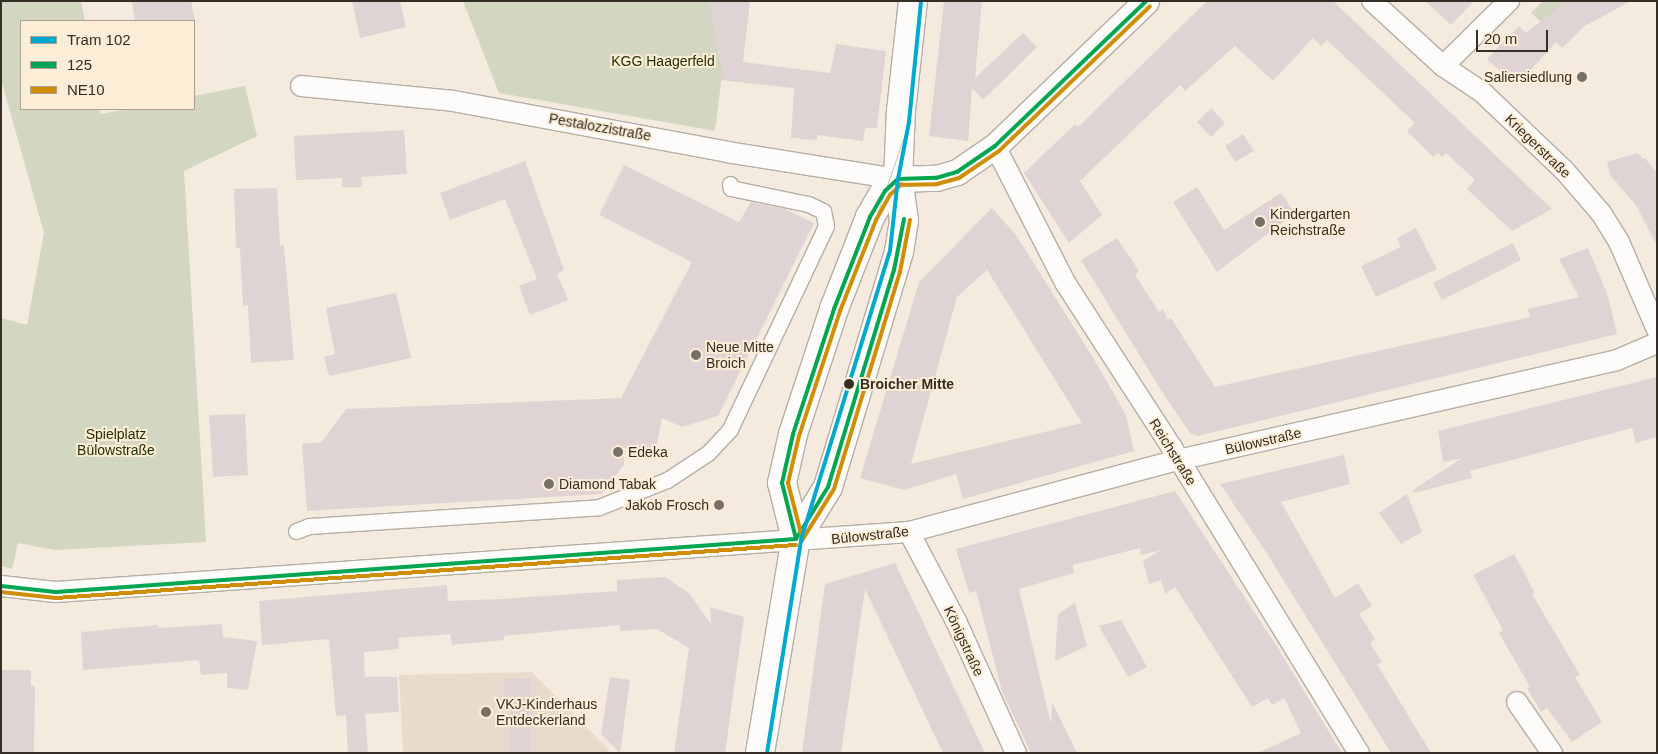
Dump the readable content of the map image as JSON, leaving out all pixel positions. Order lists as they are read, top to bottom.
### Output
{
  "streets": {
    "street": [
      "Pestalozzistraße",
      "Kriegerstraße",
      "Bülowstraße",
      "Reichstraße",
      "Königstraße"
    ]
  },
  "crossings": [
    ["Bülowstraße", "Reichstraße"],
    ["Bülowstraße", "Königstraße"]
  ],
  "parks": ["KGG Haagerfeld", "Spielplatz Bülowstraße"],
  "places": [
    "Saliersiedlung",
    "Kindergarten Reichstraße",
    "Neue Mitte Broich",
    "Broicher Mitte",
    "Edeka",
    "Diamond Tabak",
    "Jakob Frosch",
    "VKJ-Kinderhaus Entdeckerland"
  ],
  "lines": ["tram line 102", "transit line 125", "transit line NE10"],
  "legend": ["Tram 102", "125", "NE10"],
  "scale_bar": "20 m"
}
